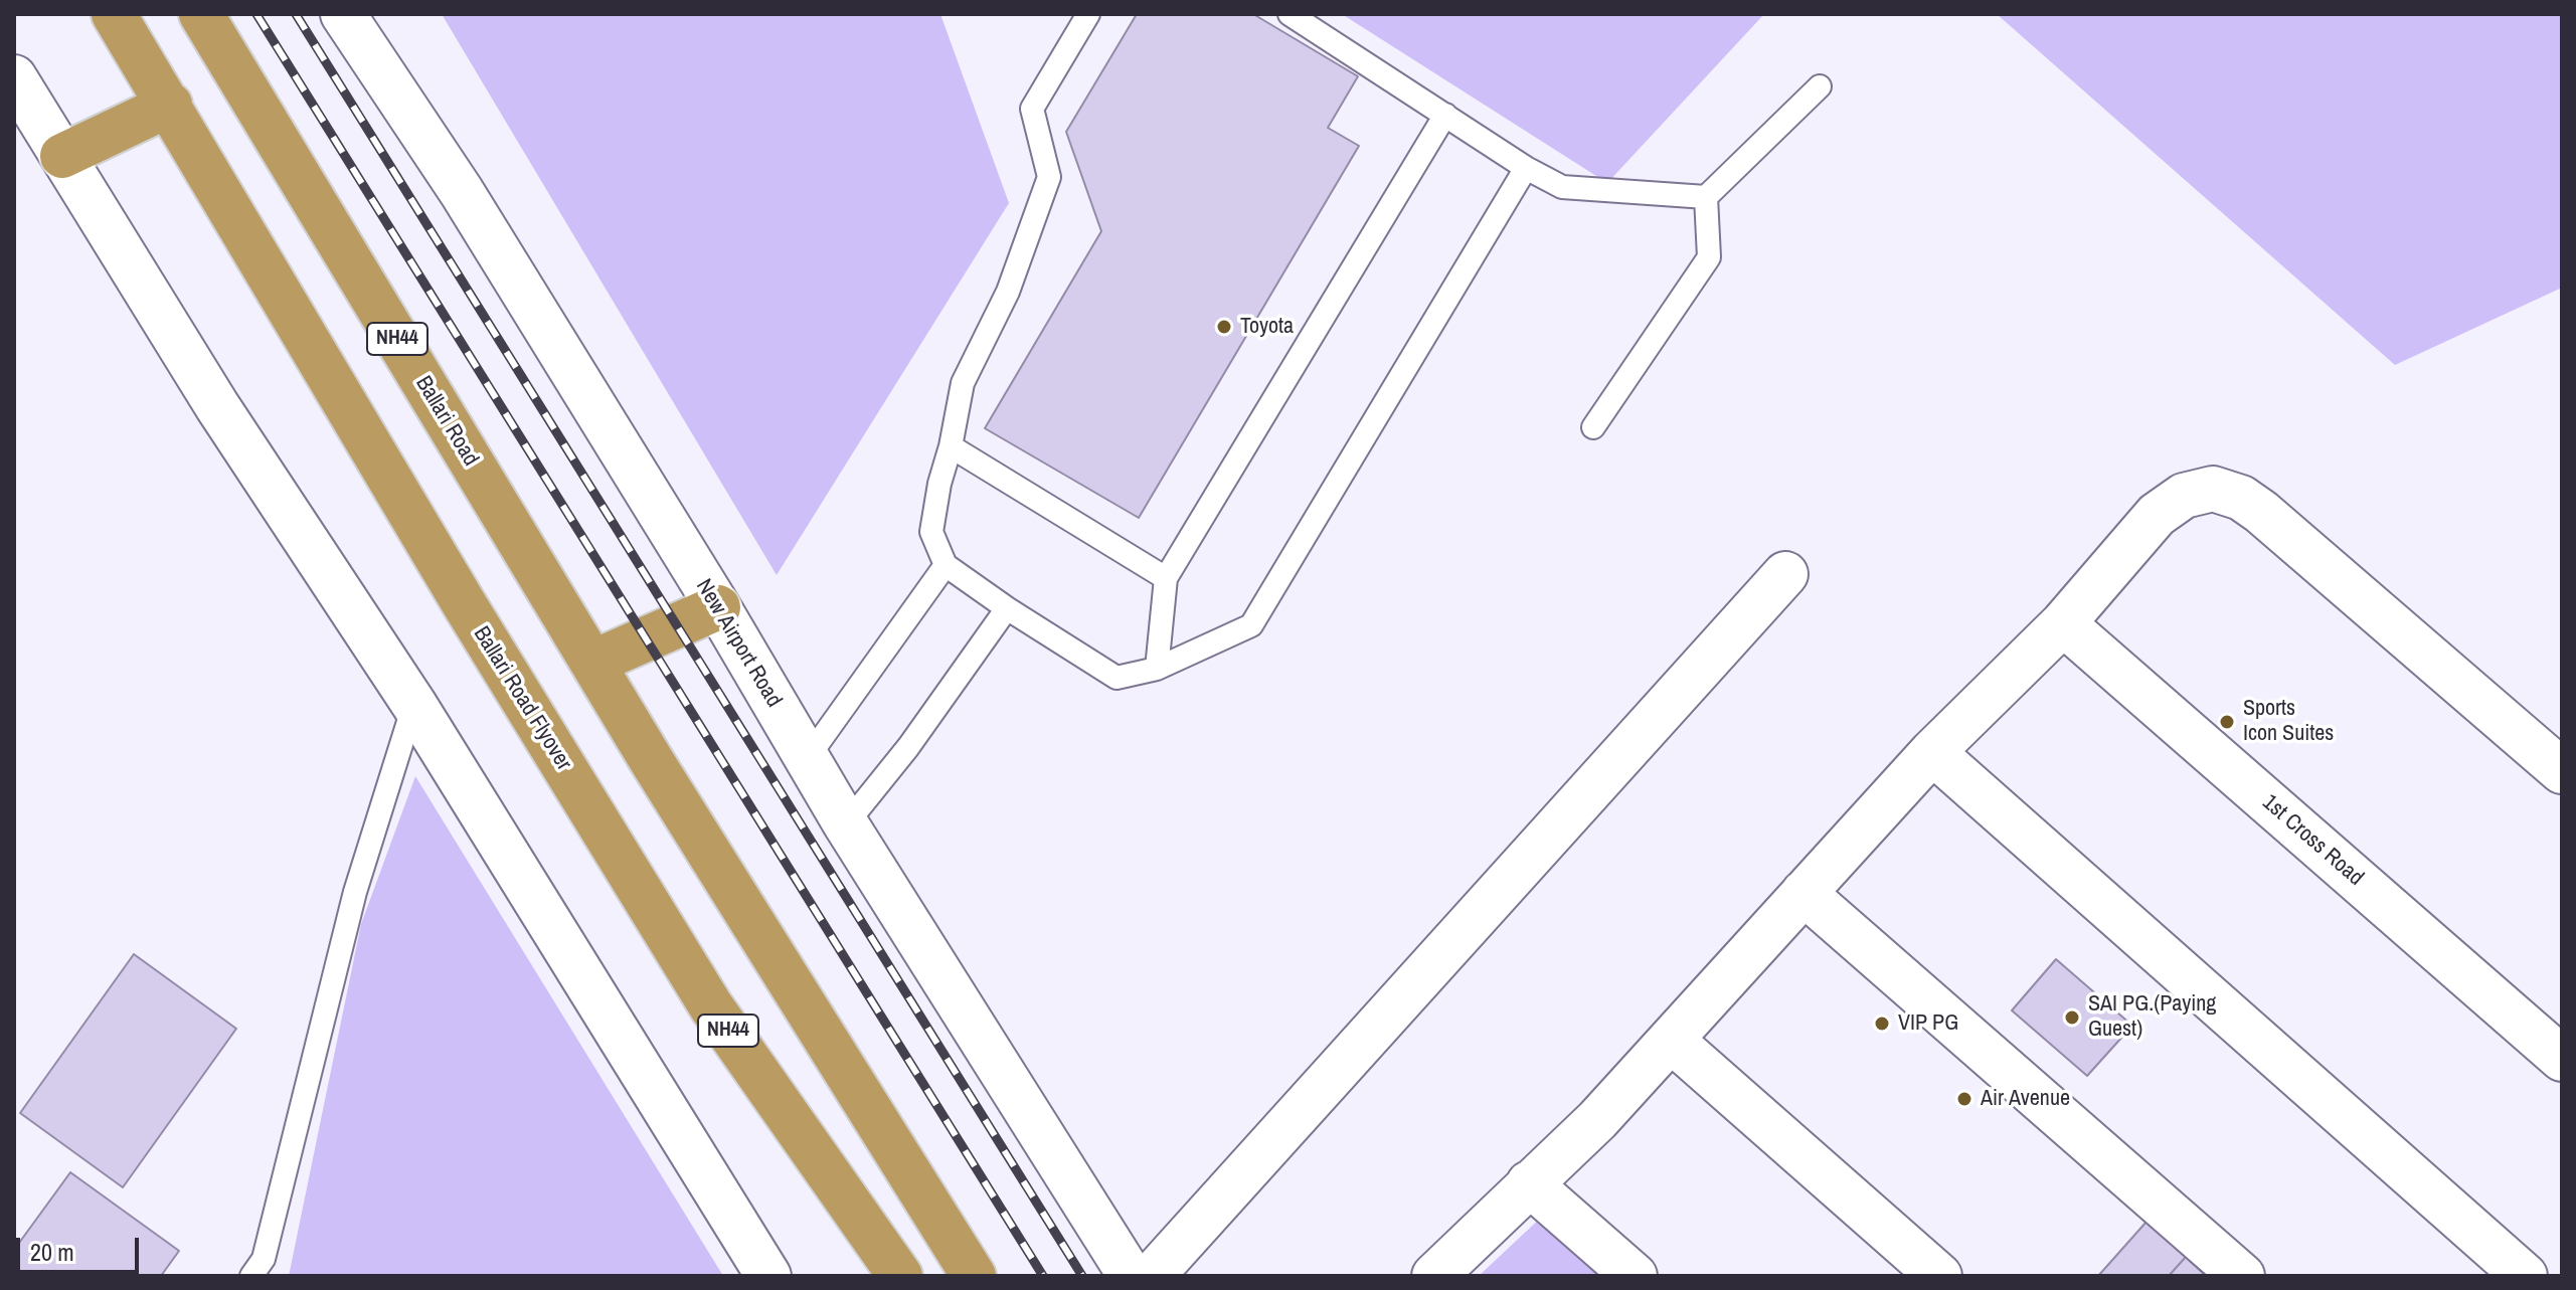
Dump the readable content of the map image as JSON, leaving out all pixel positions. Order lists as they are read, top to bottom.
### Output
{
  "streets": {
    "highway": ["NH44", "Ballari Road", "Ballari Road Flyover"],
    "street": ["New Airport Road", "1st Cross Road"]
  },
  "crossings": [
    ["NH44", "Ballari Road"],
    ["NH44", "Ballari Road Flyover"]
  ],
  "places": [
    "Toyota",
    "Sports Icon Suites",
    "SAI PG.(Paying Guest)",
    "VIP PG",
    "Air Avenue"
  ],
  "scale_bar": "20 m"
}
